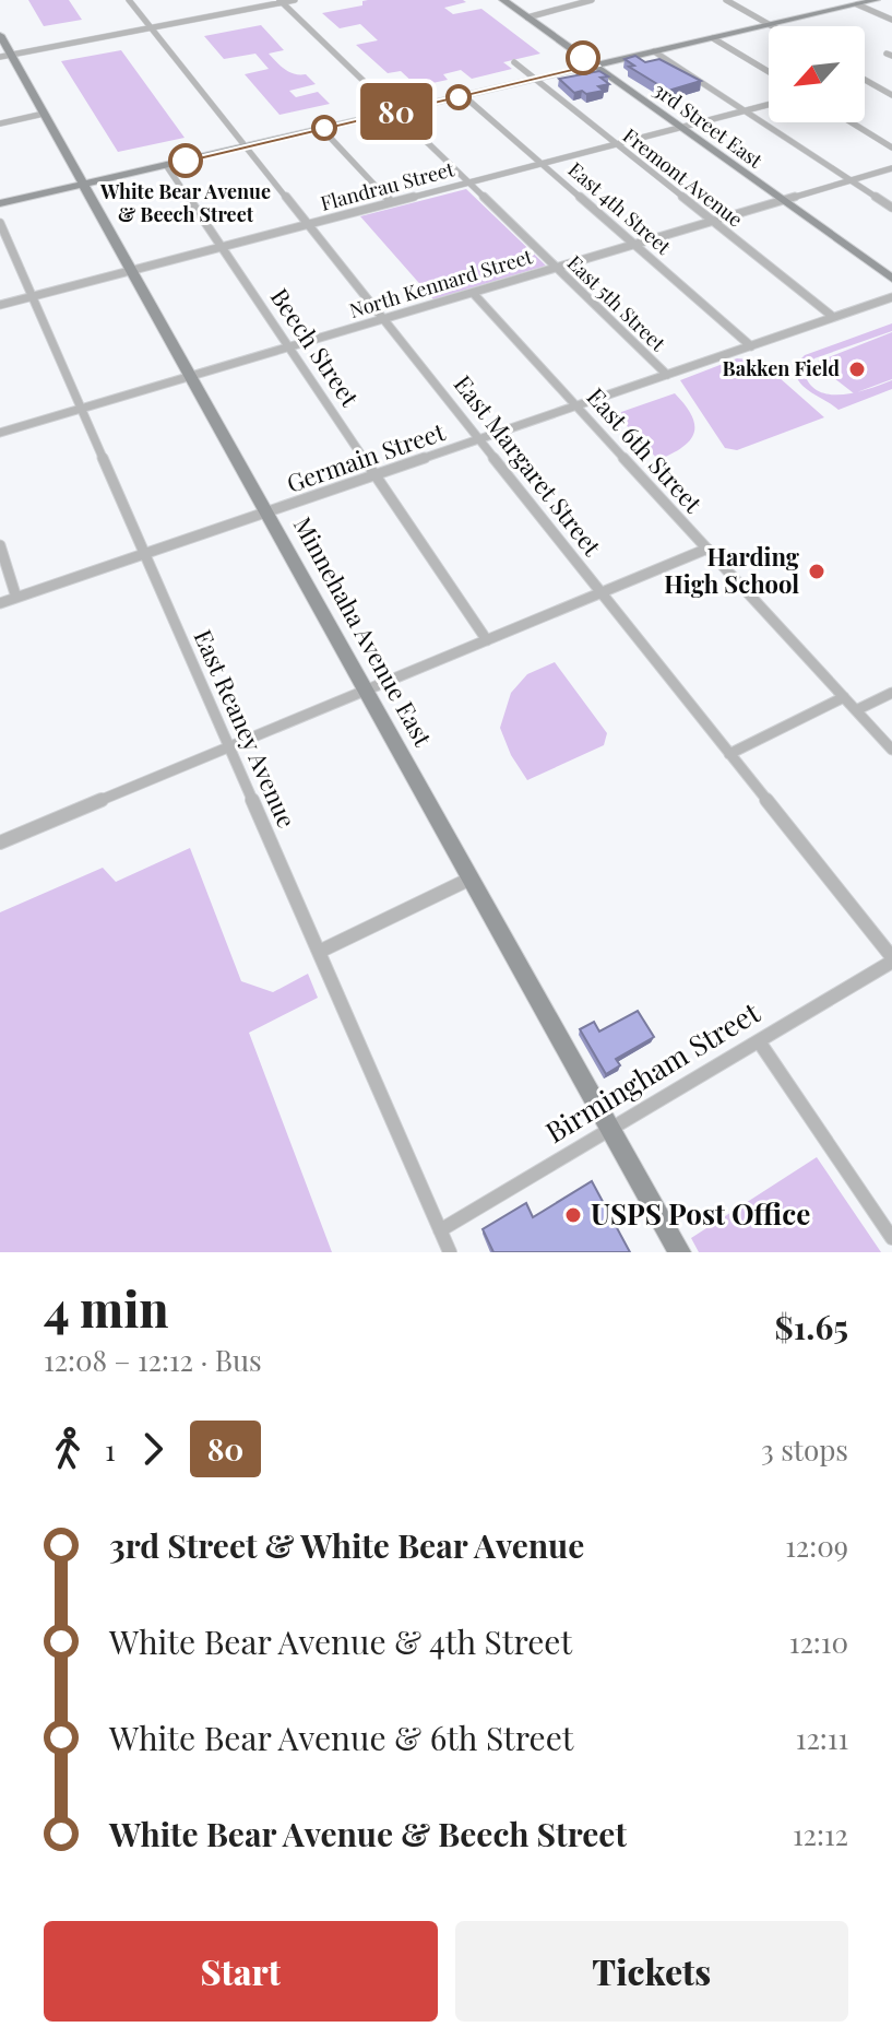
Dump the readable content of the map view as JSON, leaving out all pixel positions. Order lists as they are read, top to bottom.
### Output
{
  "streets": {
    "main road": ["3rd Street East", "Minnehaha Avenue East"],
    "street": [
      "Fremont Avenue",
      "Flandrau Street",
      "East 4th Street",
      "North Kennard Street",
      "East 5th Street",
      "Beech Street",
      "East 6th Street",
      "Germain Street",
      "East Margaret Street",
      "East Reaney Avenue",
      "Birmingham Street"
    ]
  },
  "crossings": [
    ["3rd Street East", "Flandrau Street"],
    ["3rd Street East", "North Kennard Street"],
    ["Fremont Avenue", "Flandrau Street"],
    ["Fremont Avenue", "North Kennard Street"],
    ["Fremont Avenue", "Germain Street"],
    ["Flandrau Street", "East 4th Street"],
    ["Flandrau Street", "East 5th Street"],
    ["Flandrau Street", "Beech Street"],
    ["Flandrau Street", "East Margaret Street"],
    ["Flandrau Street", "Minnehaha Avenue East"],
    ["Flandrau Street", "East Reaney Avenue"],
    ["East 4th Street", "North Kennard Street"],
    ["East 4th Street", "Germain Street"],
    ["North Kennard Street", "East 5th Street"],
    ["North Kennard Street", "Beech Street"],
    ["North Kennard Street", "East 6th Street"],
    ["North Kennard Street", "East Margaret Street"],
    ["North Kennard Street", "Minnehaha Avenue East"],
    ["North Kennard Street", "East Reaney Avenue"],
    ["East 5th Street", "Germain Street"],
    ["Beech Street", "Germain Street"],
    ["East 6th Street", "Germain Street"],
    ["Germain Street", "East Margaret Street"],
    ["Germain Street", "Minnehaha Avenue East"],
    ["Germain Street", "East Reaney Avenue"],
    ["East Margaret Street", "Birmingham Street"],
    ["Minnehaha Avenue East", "Birmingham Street"],
    ["East Reaney Avenue", "Birmingham Street"]
  ],
  "places": [
    "White Bear Avenue & Beech Street",
    "Bakken Field",
    "Harding High School",
    "USPS Post Office"
  ],
  "lines": ["bus line 80"],
  "north": "bottom left",
  "page": {
    "on_map": "80",
    "heading": ["4 min", "12:08 – 12:12 · Bus", "$1.65"],
    "legs": ["1", "80", "3 stops"],
    "list": [
      {
        "name": "3rd Street & White Bear Avenue",
        "value": "12:09"
      },
      {
        "name": "White Bear Avenue & 4th Street",
        "value": "12:10"
      },
      {
        "name": "White Bear Avenue & 6th Street",
        "value": "12:11"
      },
      {
        "name": "White Bear Avenue & Beech Street",
        "value": "12:12"
      }
    ],
    "buttons": ["Start", "Tickets"]
  }
}
